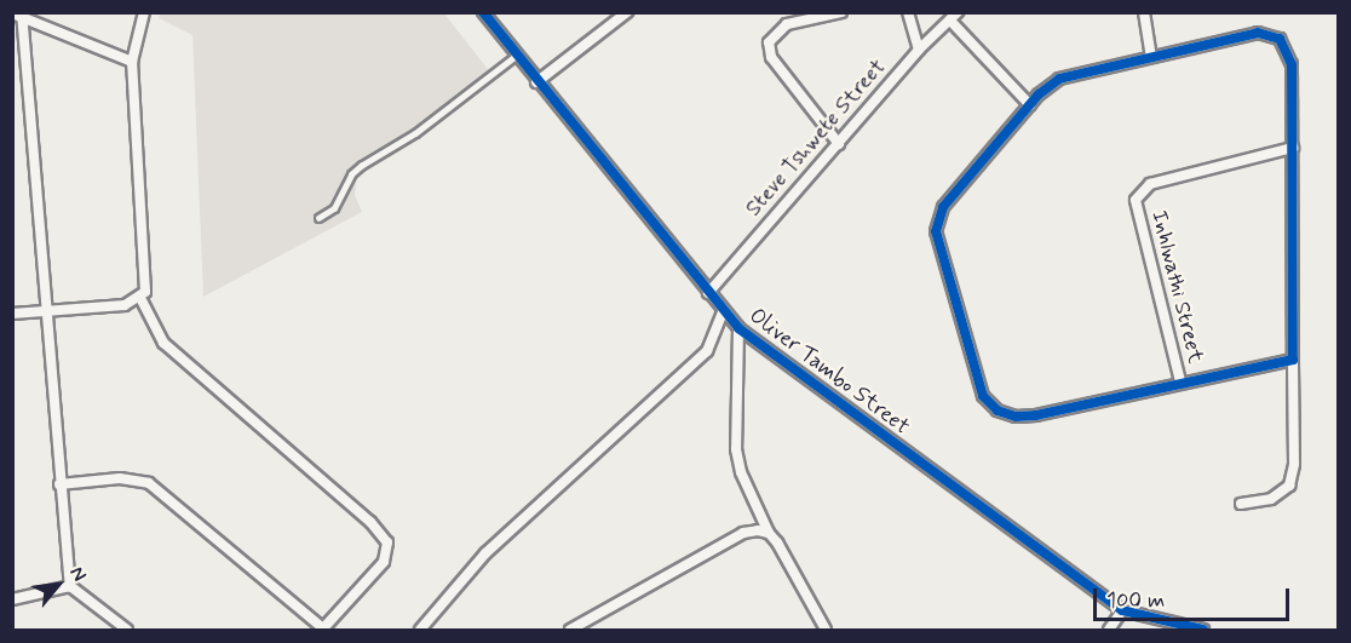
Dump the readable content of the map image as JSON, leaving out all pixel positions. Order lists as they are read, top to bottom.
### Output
{
  "streets": {
    "street": ["Steve Tshwete Street", "Inhlwathi Street", "Oliver Tambo Street"]
  },
  "crossings": [
    ["Steve Tshwete Street", "Oliver Tambo Street"]
  ],
  "scale_bar": "100 m",
  "north": "top right"
}
